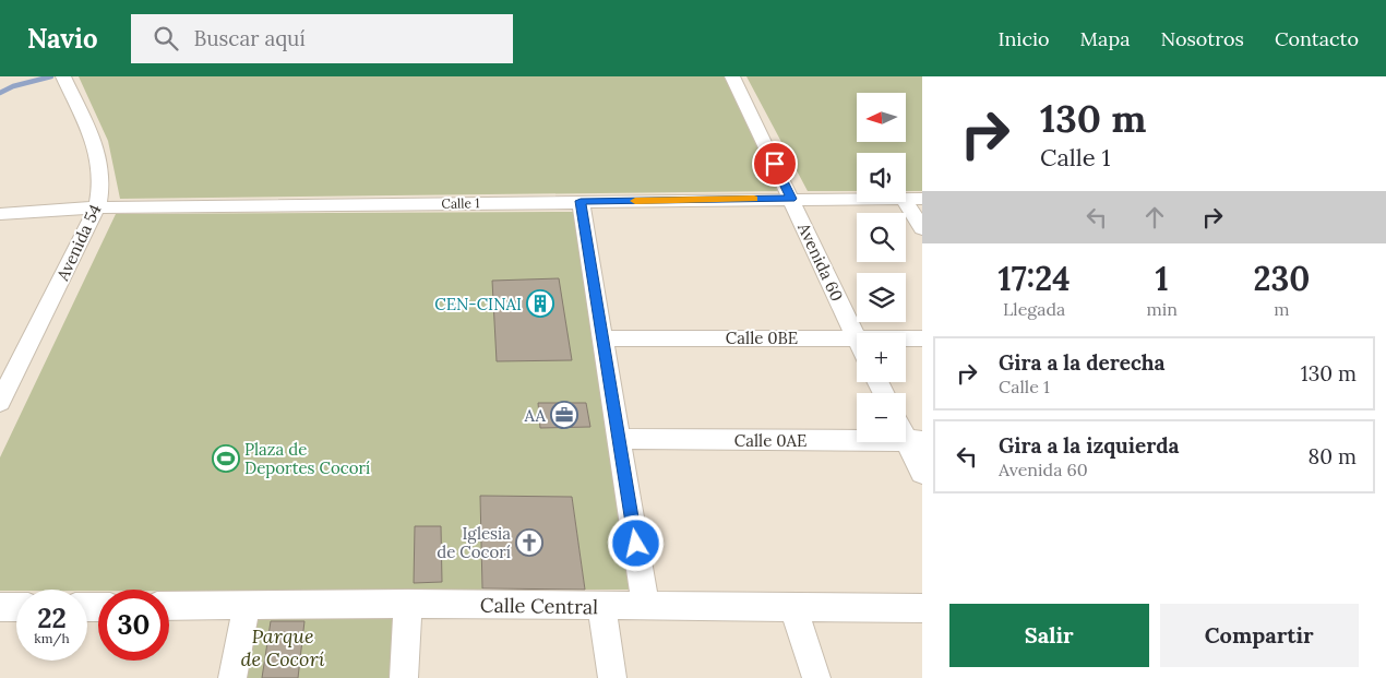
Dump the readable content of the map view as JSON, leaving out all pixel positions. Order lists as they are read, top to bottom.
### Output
{
  "streets": {
    "street": [
      "Calle 1",
      "Avenida 54",
      "Avenida 60",
      "Calle 0BE",
      "Calle 0AE",
      "Calle Central"
    ]
  },
  "crossings": [
    ["Calle 1", "Avenida 54"],
    ["Calle 1", "Avenida 60"],
    ["Avenida 60", "Calle 0BE"]
  ],
  "parks": ["Parque de Cocorí"],
  "places": {
    "building": ["CEN-CINAI"],
    "office": ["AA"],
    "sports": ["Plaza de Deportes Cocorí"],
    "church": ["Iglesia de Cocorí"]
  },
  "north": "left",
  "page": {
    "header": "Navio",
    "search": "Buscar aquí",
    "nav": [
      "Inicio",
      "Mapa",
      "Nosotros",
      "Contacto"
    ],
    "turn": ["130 m", "Calle 1"],
    "map_buttons": ["+", "−"],
    "eta": [
      "17:24",
      "Llegada",
      "1",
      "min",
      "230",
      "m"
    ],
    "list": [
      {
        "name": "Gira a la derecha",
        "note": "Calle 1",
        "value": "130 m"
      },
      {
        "name": "Gira a la izquierda",
        "note": "Avenida 60",
        "value": "80 m"
      }
    ],
    "speed": "22 km/h",
    "limit": "30",
    "buttons": ["Salir", "Compartir"]
  }
}
